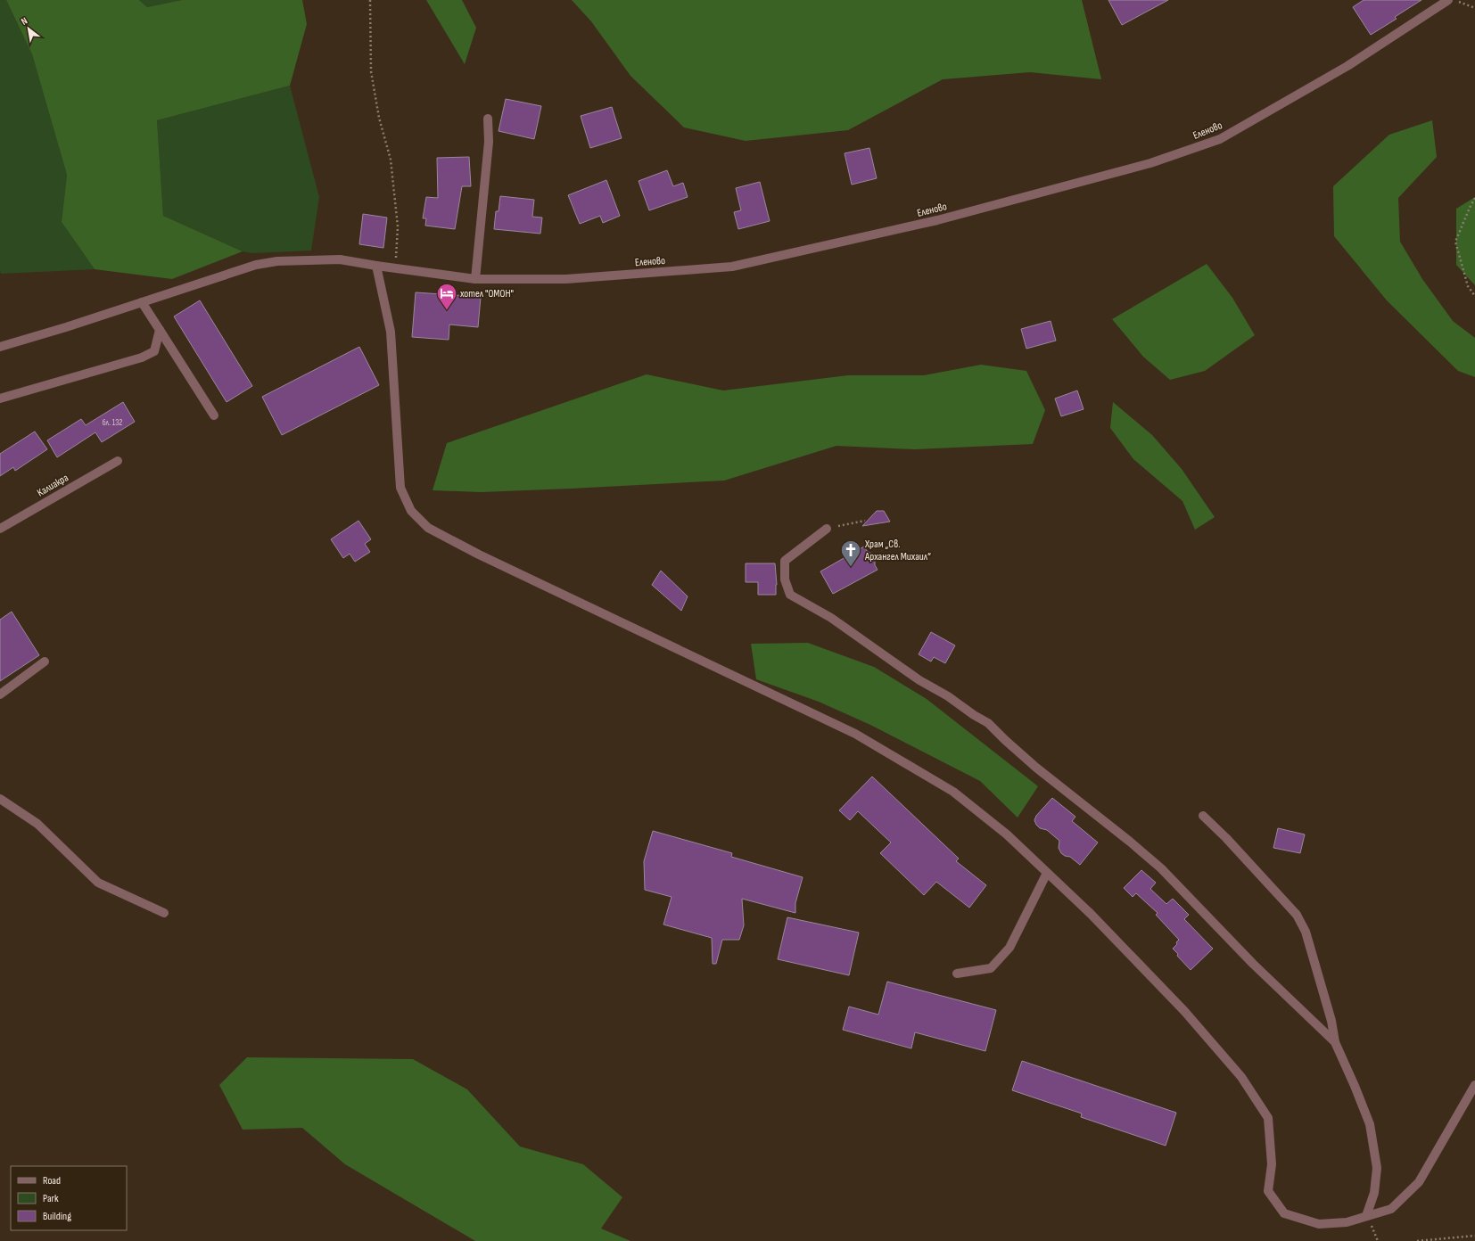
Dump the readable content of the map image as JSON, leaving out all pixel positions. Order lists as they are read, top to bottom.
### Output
{
  "streets": {
    "street": ["Еленово", "Калиакра"]
  },
  "places": {
    "hotel": ["хотел \"ОМОН\""],
    "church": ["Храм „Св. Архангел Михаил“"]
  },
  "house_numbers": ["бл. 132"],
  "legend": ["Road", "Park", "Building"],
  "north": "top left"
}
